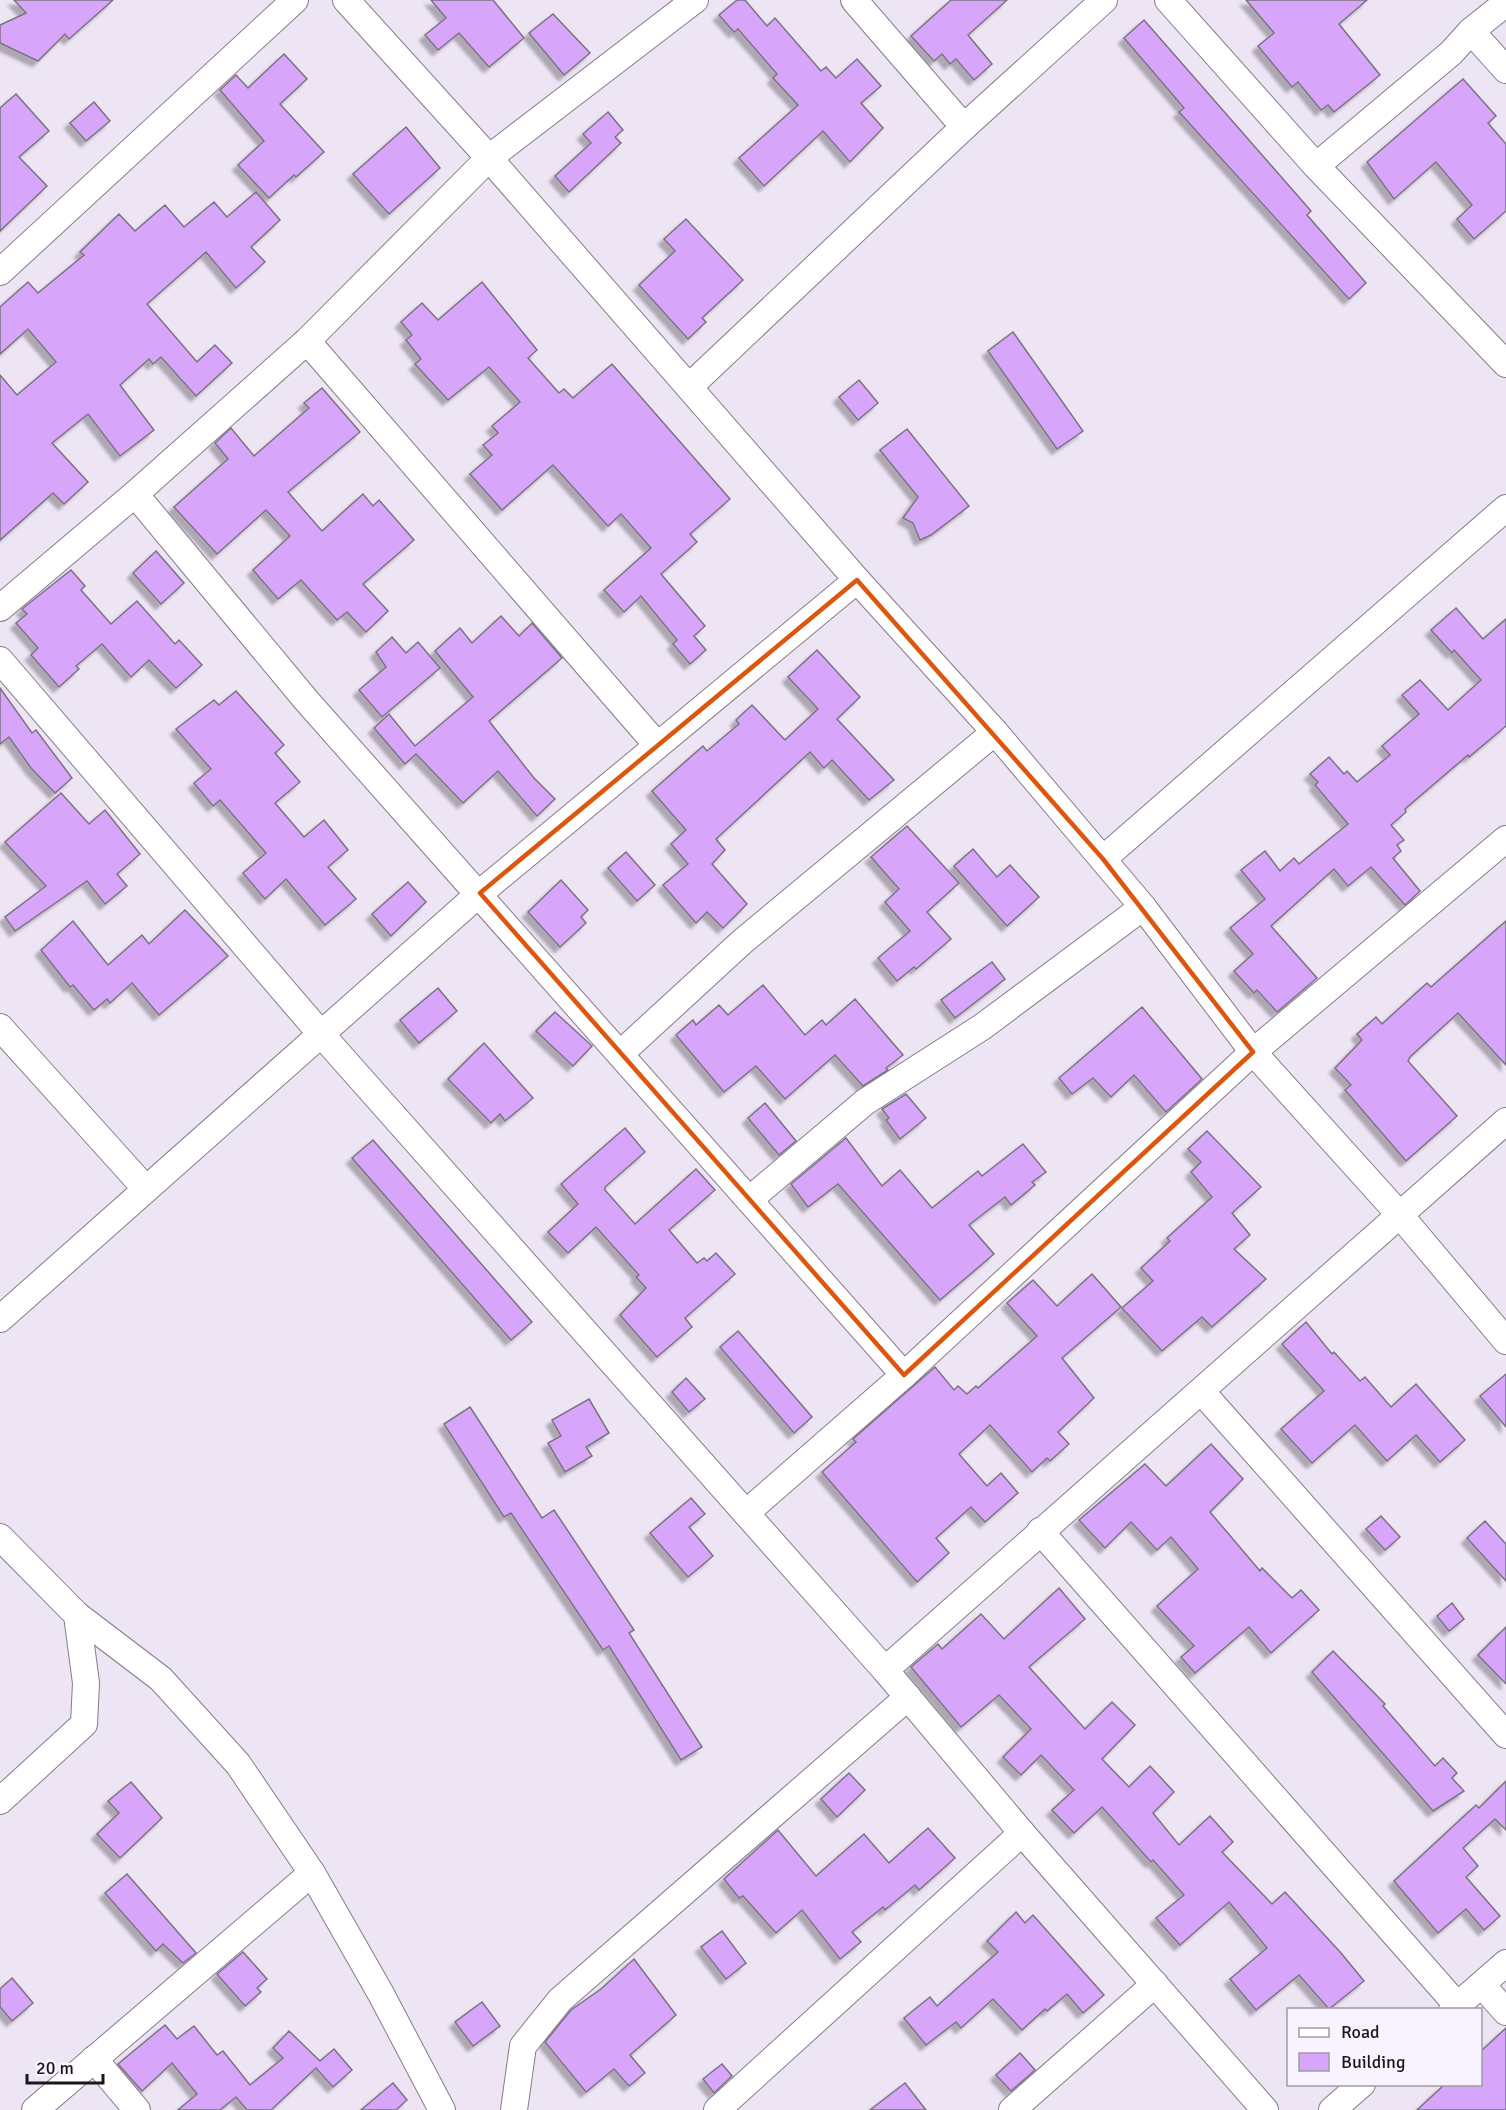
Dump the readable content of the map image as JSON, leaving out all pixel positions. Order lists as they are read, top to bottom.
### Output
{
  "legend": ["Road", "Building"],
  "scale_bar": "20 m"
}
